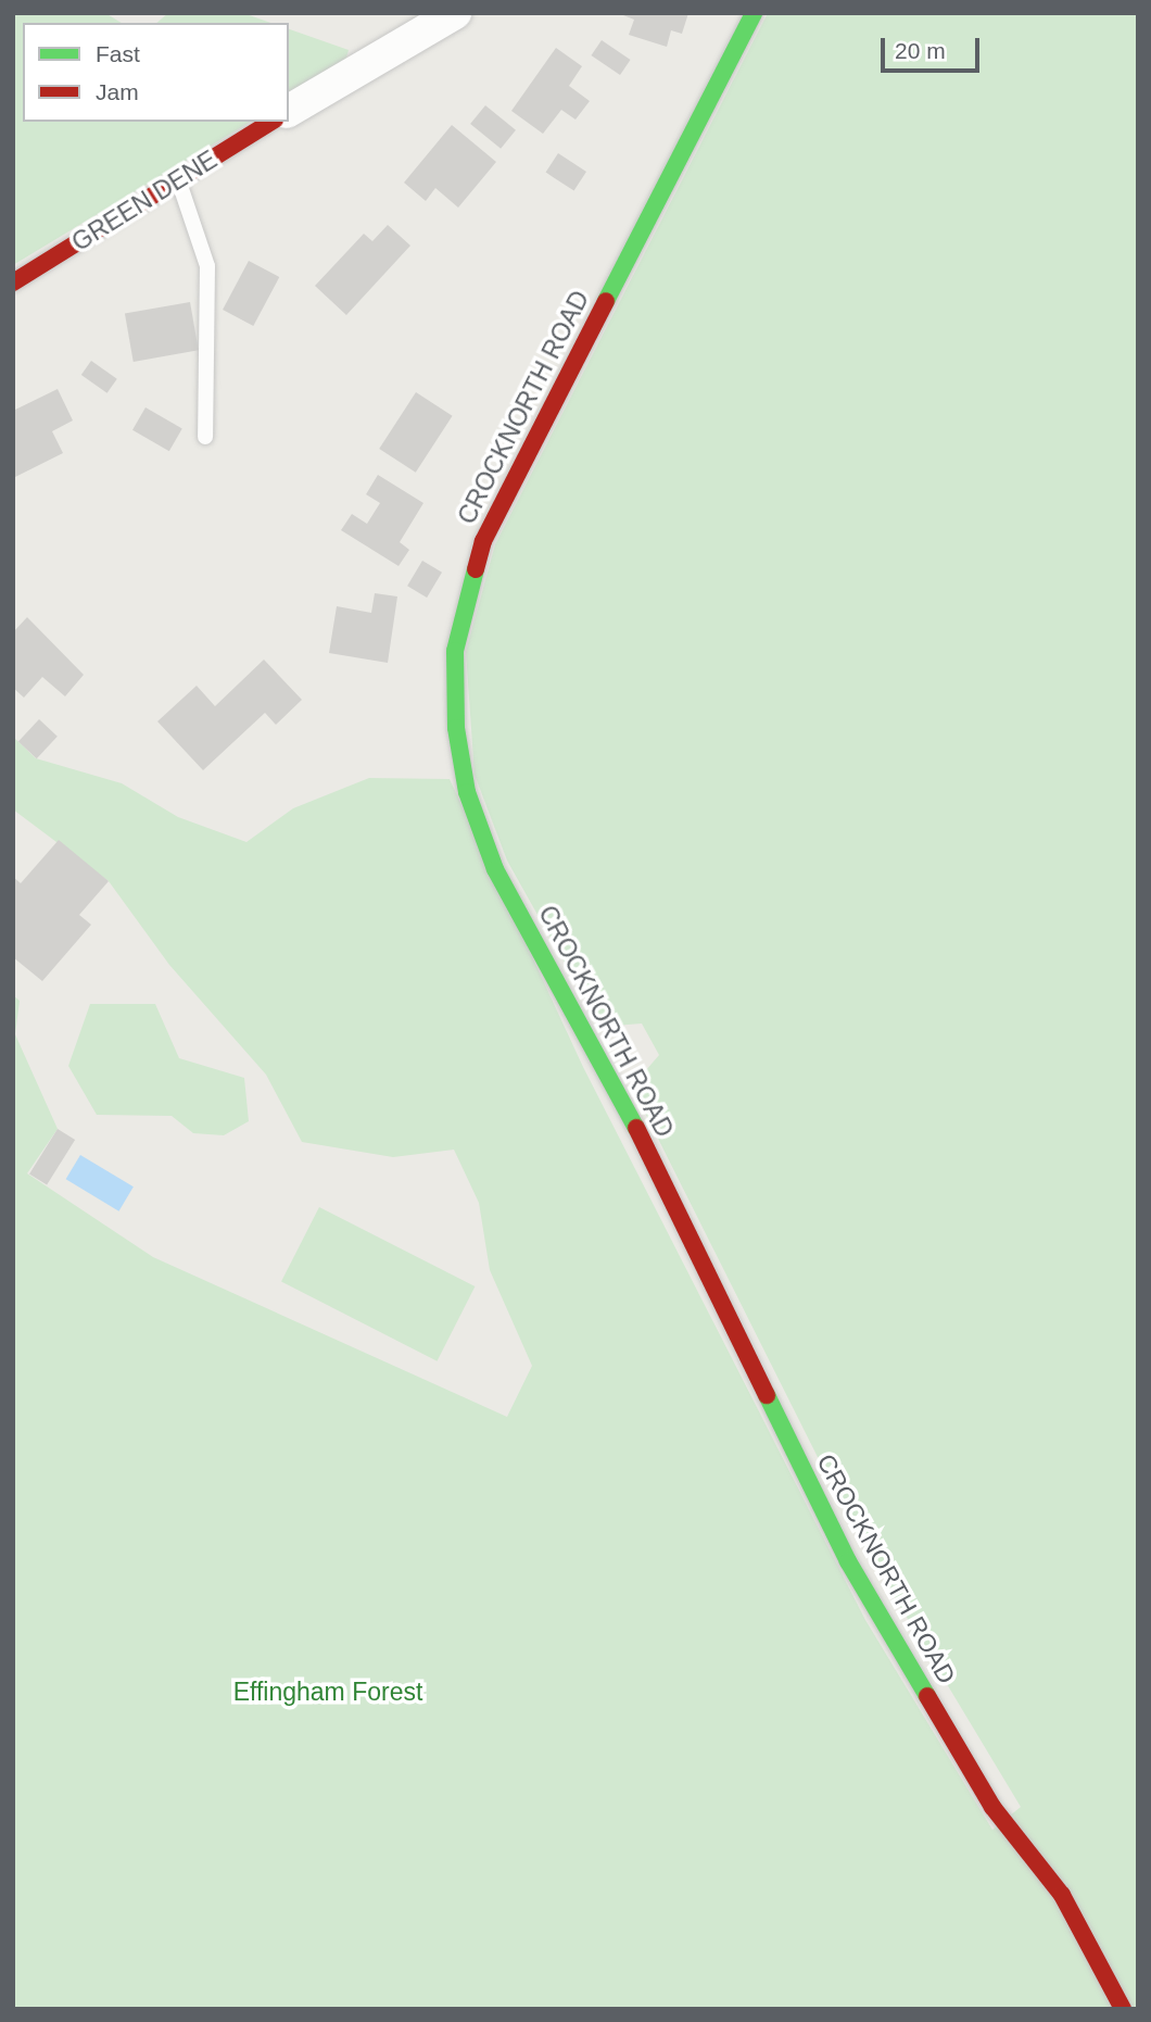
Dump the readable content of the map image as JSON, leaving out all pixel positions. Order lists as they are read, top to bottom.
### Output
{
  "streets": {
    "street": ["GREEN DENE", "CROCKNORTH ROAD"]
  },
  "parks": ["Effingham Forest"],
  "legend": ["Fast", "Jam"],
  "scale_bar": "20 m"
}
